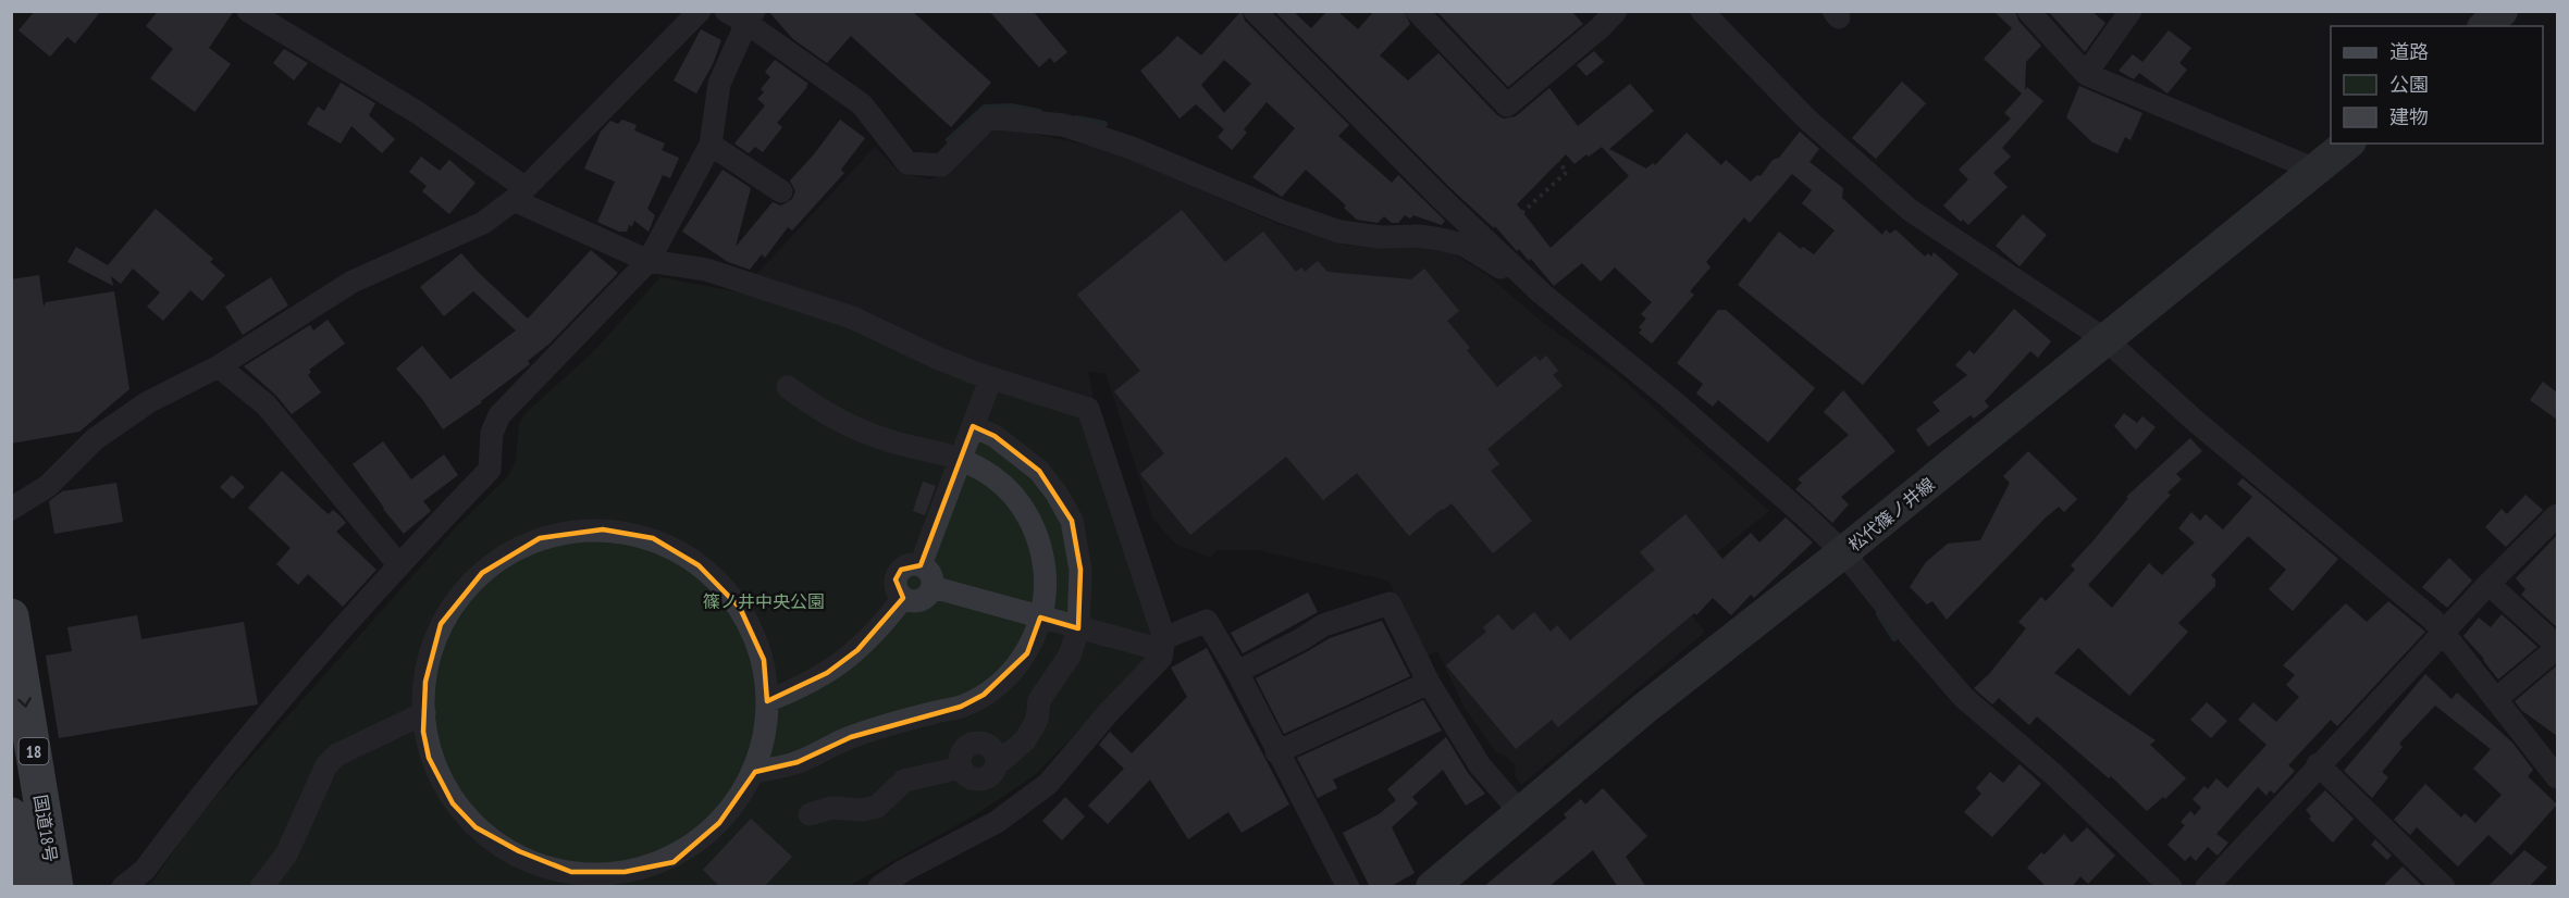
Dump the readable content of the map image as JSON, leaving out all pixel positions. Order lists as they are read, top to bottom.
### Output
{
  "streets": {
    "highway": ["18", "国道18号"],
    "main road": ["松代篠ノ井線"]
  },
  "one_way": ["国道18号"],
  "parks": ["篠ノ井中央公園"],
  "legend": ["道路", "公園", "建物"]
}
